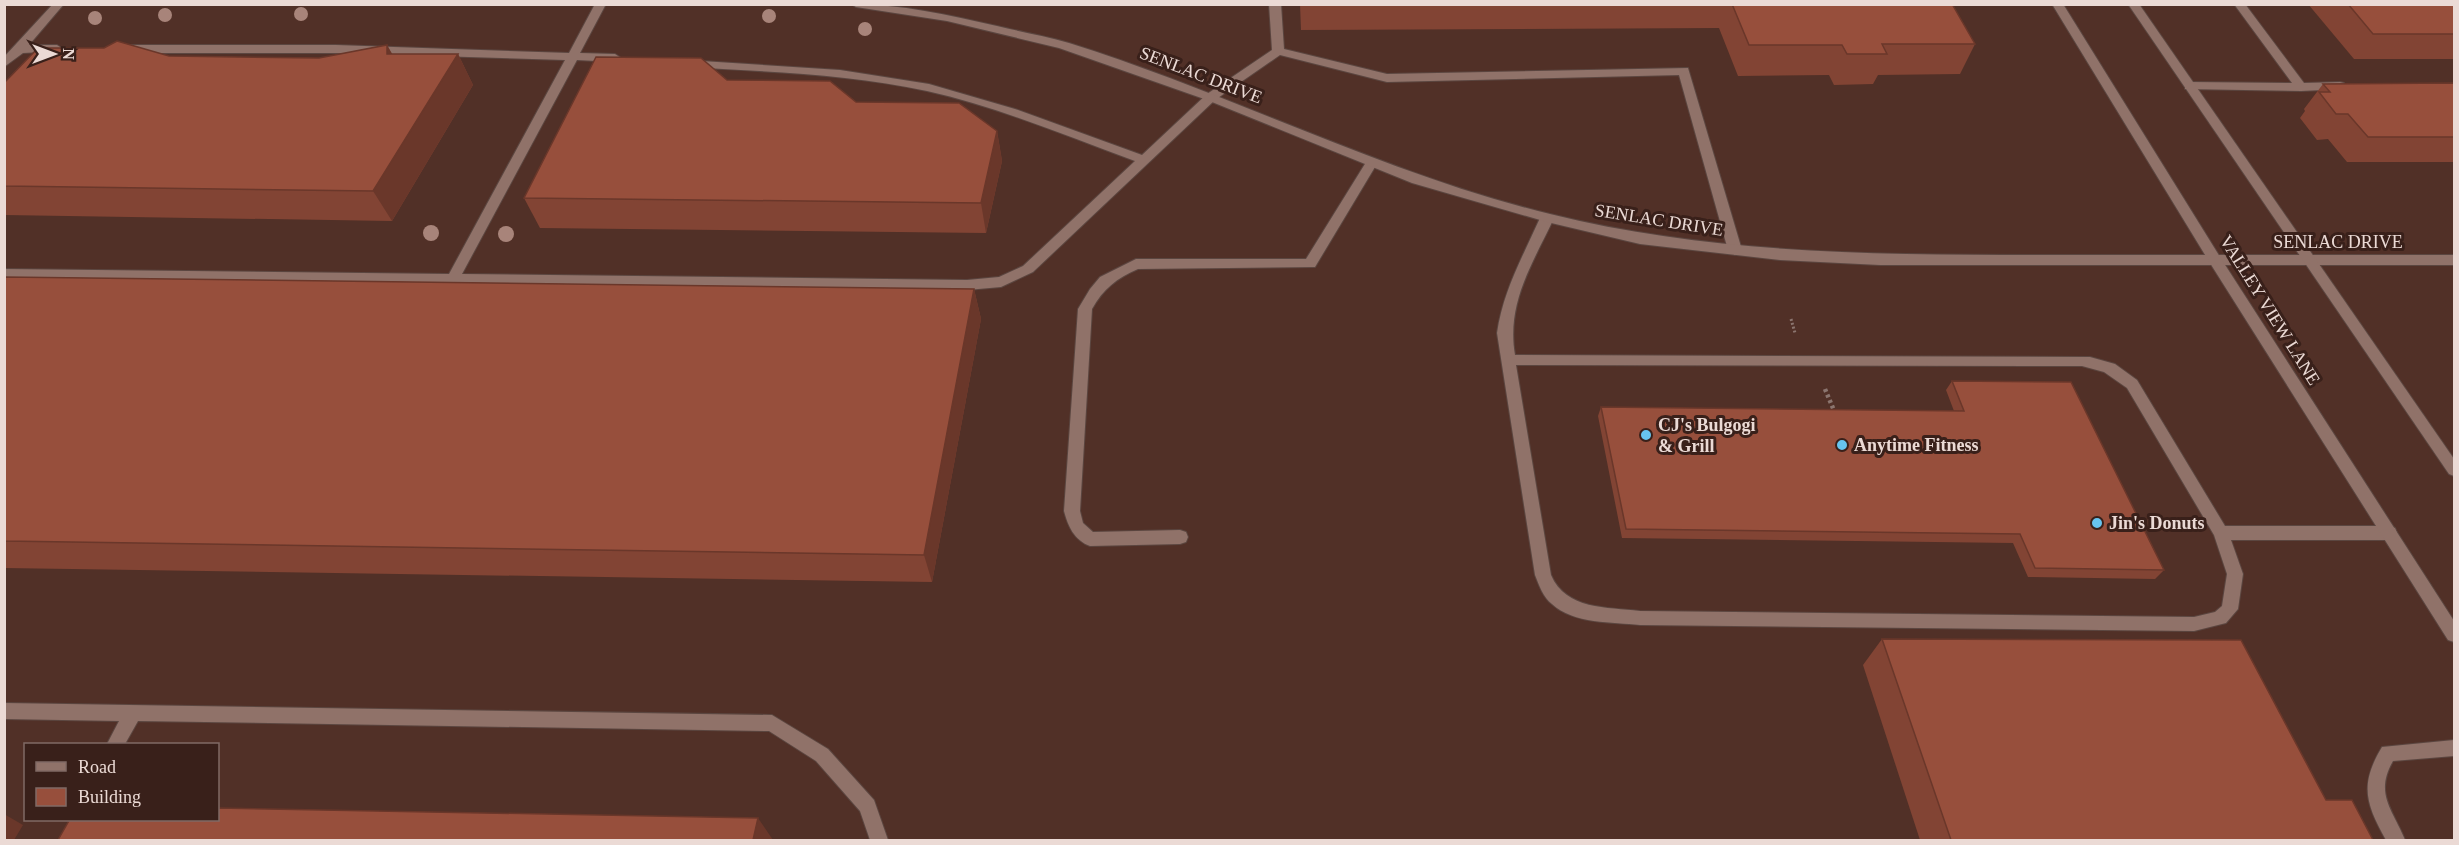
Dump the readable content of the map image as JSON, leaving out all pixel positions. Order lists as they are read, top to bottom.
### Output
{
  "streets": {
    "street": ["SENLAC DRIVE", "VALLEY VIEW LANE"]
  },
  "crossings": [
    ["SENLAC DRIVE", "VALLEY VIEW LANE"]
  ],
  "places": ["CJ's Bulgogi & Grill", "Anytime Fitness", "Jin's Donuts"],
  "legend": ["Road", "Building"],
  "north": "right"
}
